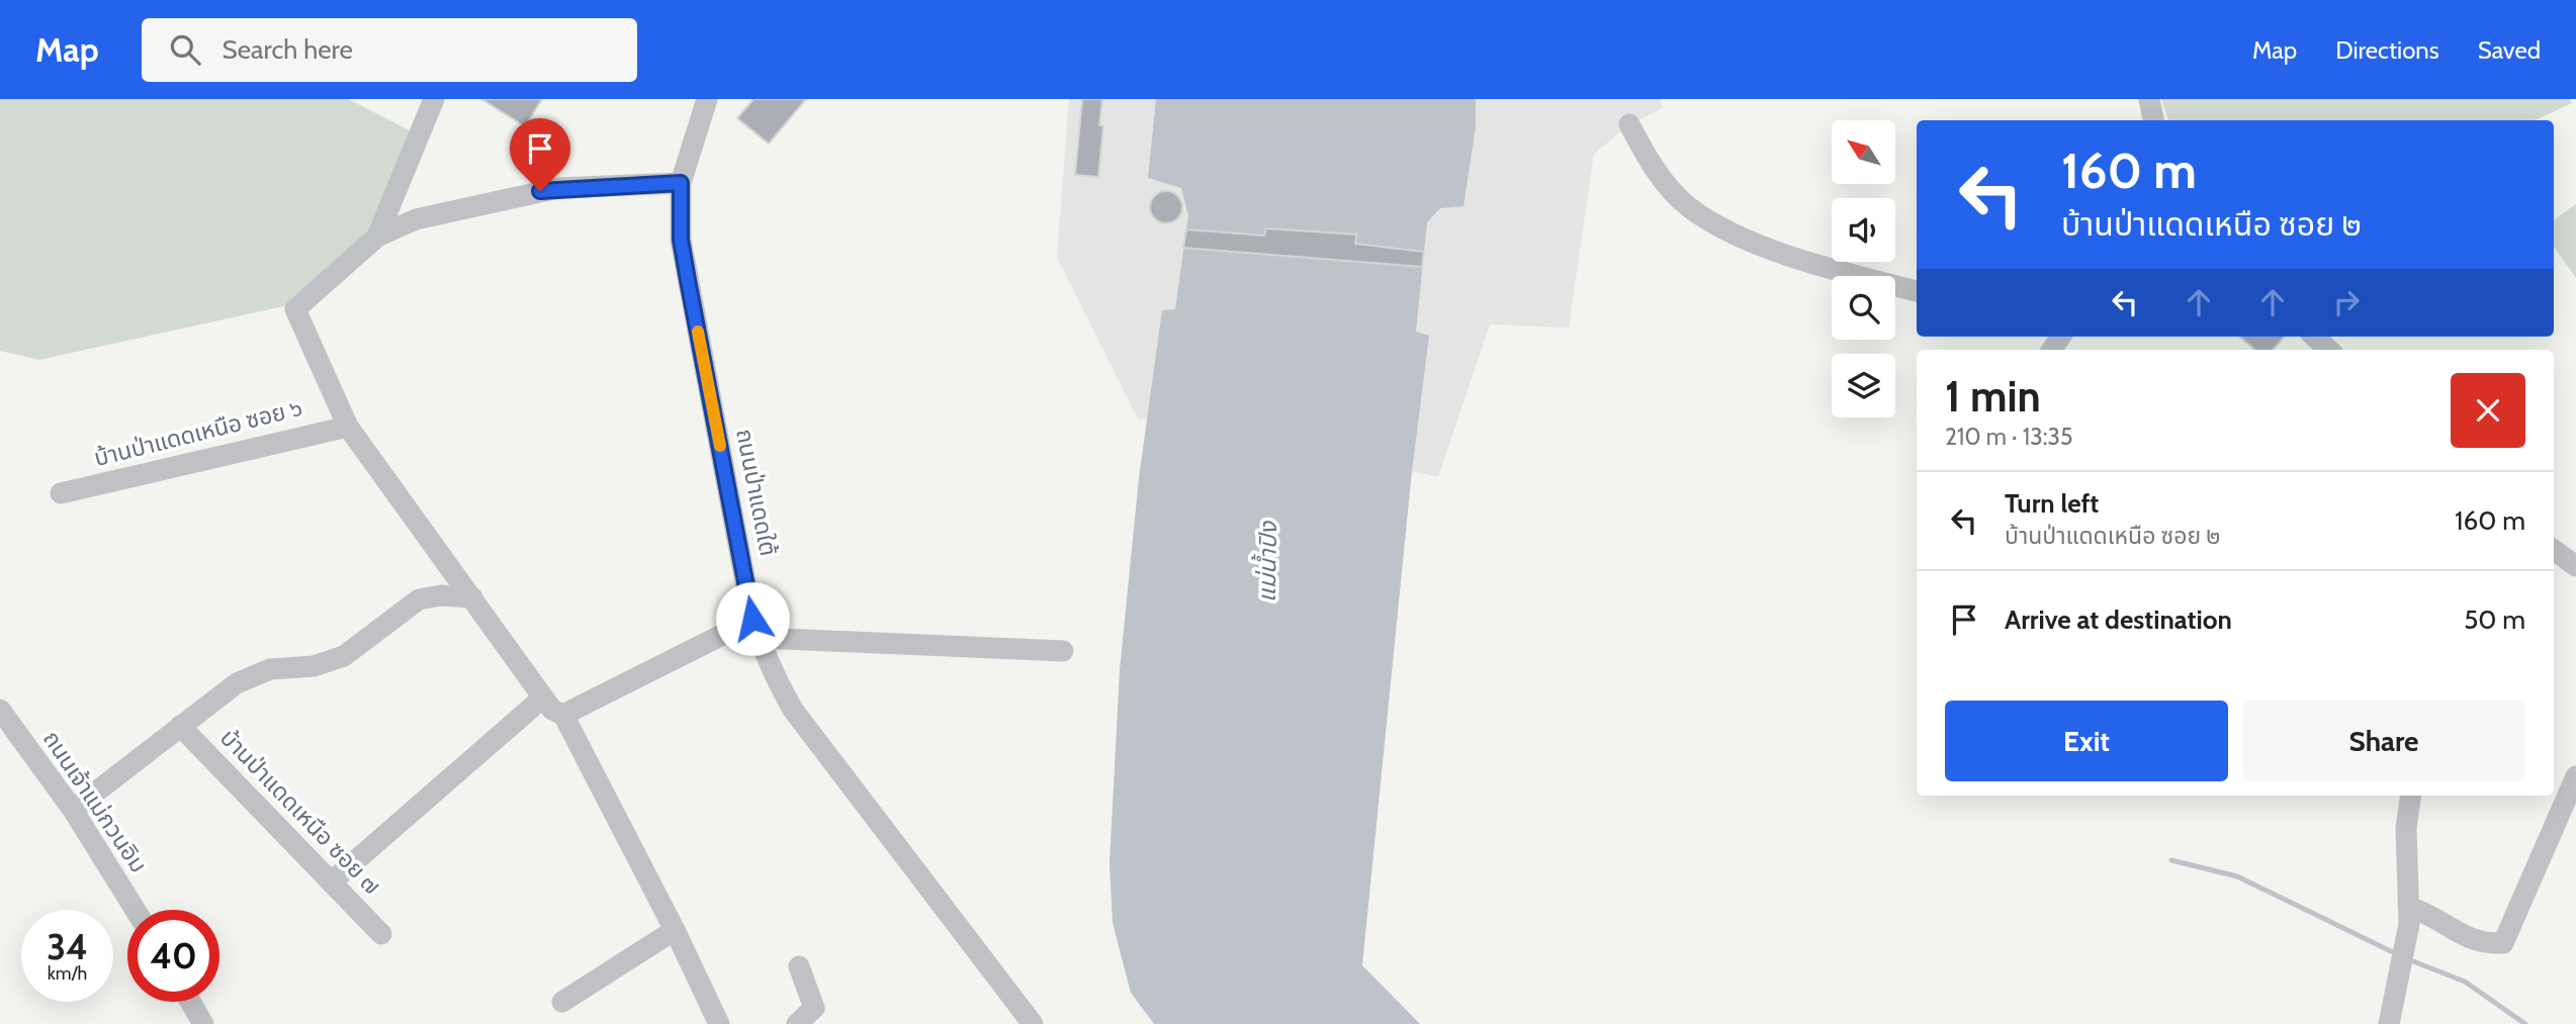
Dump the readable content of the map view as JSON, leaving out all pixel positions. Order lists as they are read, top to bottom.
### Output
{
  "streets": {
    "street": [
      "บ้านป่าแดดเหนือ ซอย ๖",
      "ถนนป่าแดดใต้",
      "ถนนเจ้าแม่กวนอิม",
      "บ้านป่าแดดเหนือ ซอย ๗"
    ]
  },
  "water": ["แม่น้ำปิง"],
  "north": "top left",
  "page": {
    "header": "Map",
    "search": "Search here",
    "nav": ["Map", "Directions", "Saved"],
    "turn": ["160 m", "บ้านป่าแดดเหนือ ซอย ๒"],
    "heading": ["1 min", "210 m · 13:35"],
    "list": [
      {
        "name": "Turn left",
        "note": "บ้านป่าแดดเหนือ ซอย ๒",
        "value": "160 m"
      },
      {
        "name": "Arrive at destination",
        "value": "50 m"
      }
    ],
    "buttons": ["Exit", "Share"],
    "speed": "34 km/h",
    "limit": "40"
  }
}
